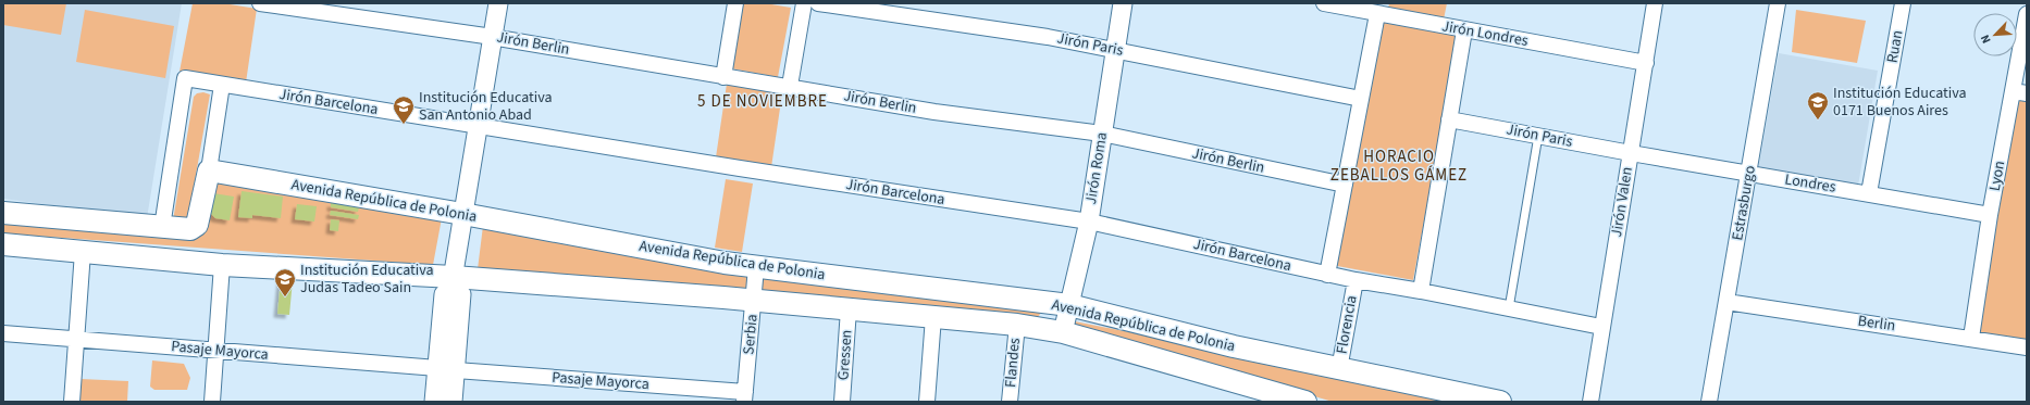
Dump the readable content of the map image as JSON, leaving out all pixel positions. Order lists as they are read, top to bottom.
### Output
{
  "streets": {
    "main road": ["Avenida República de Polonia"],
    "street": [
      "Jirón Londres",
      "Jirón Berlin",
      "Jirón Paris",
      "Ruan",
      "Jirón Barcelona",
      "Jirón Roma",
      "Lyon",
      "Londres",
      "Jirón Valen",
      "Estrasburgo",
      "Berlin",
      "Florencia",
      "Serbia",
      "Pasaje Mayorca",
      "Gressen",
      "Flandes"
    ]
  },
  "crossings": [
    ["Jirón Londres", "Jirón Valen"],
    ["Jirón Berlin", "Jirón Roma"],
    ["Jirón Paris", "Jirón Roma"],
    ["Jirón Paris", "Londres"],
    ["Jirón Paris", "Jirón Valen"],
    ["Ruan", "Londres"],
    ["Jirón Barcelona", "Jirón Roma"],
    ["Jirón Barcelona", "Jirón Valen"],
    ["Jirón Barcelona", "Florencia"],
    ["Jirón Roma", "Avenida República de Polonia"],
    ["Lyon", "Londres"],
    ["Lyon", "Berlin"],
    ["Londres", "Jirón Valen"],
    ["Londres", "Estrasburgo"],
    ["Avenida República de Polonia", "Florencia"],
    ["Avenida República de Polonia", "Serbia"],
    ["Avenida República de Polonia", "Gressen"],
    ["Avenida República de Polonia", "Flandes"],
    ["Estrasburgo", "Berlin"],
    ["Serbia", "Pasaje Mayorca"]
  ],
  "districts": ["5 DE NOVIEMBRE", "HORACIO ZEBALLOS GÁMEZ"],
  "places": {
    "school or university": ["Institución Educativa 0171 Buenos Aires", "Institución Educativa San Antonio Abad", "Institución Educativa Judas Tadeo Sain"]
  },
  "north": "bottom left"
}
